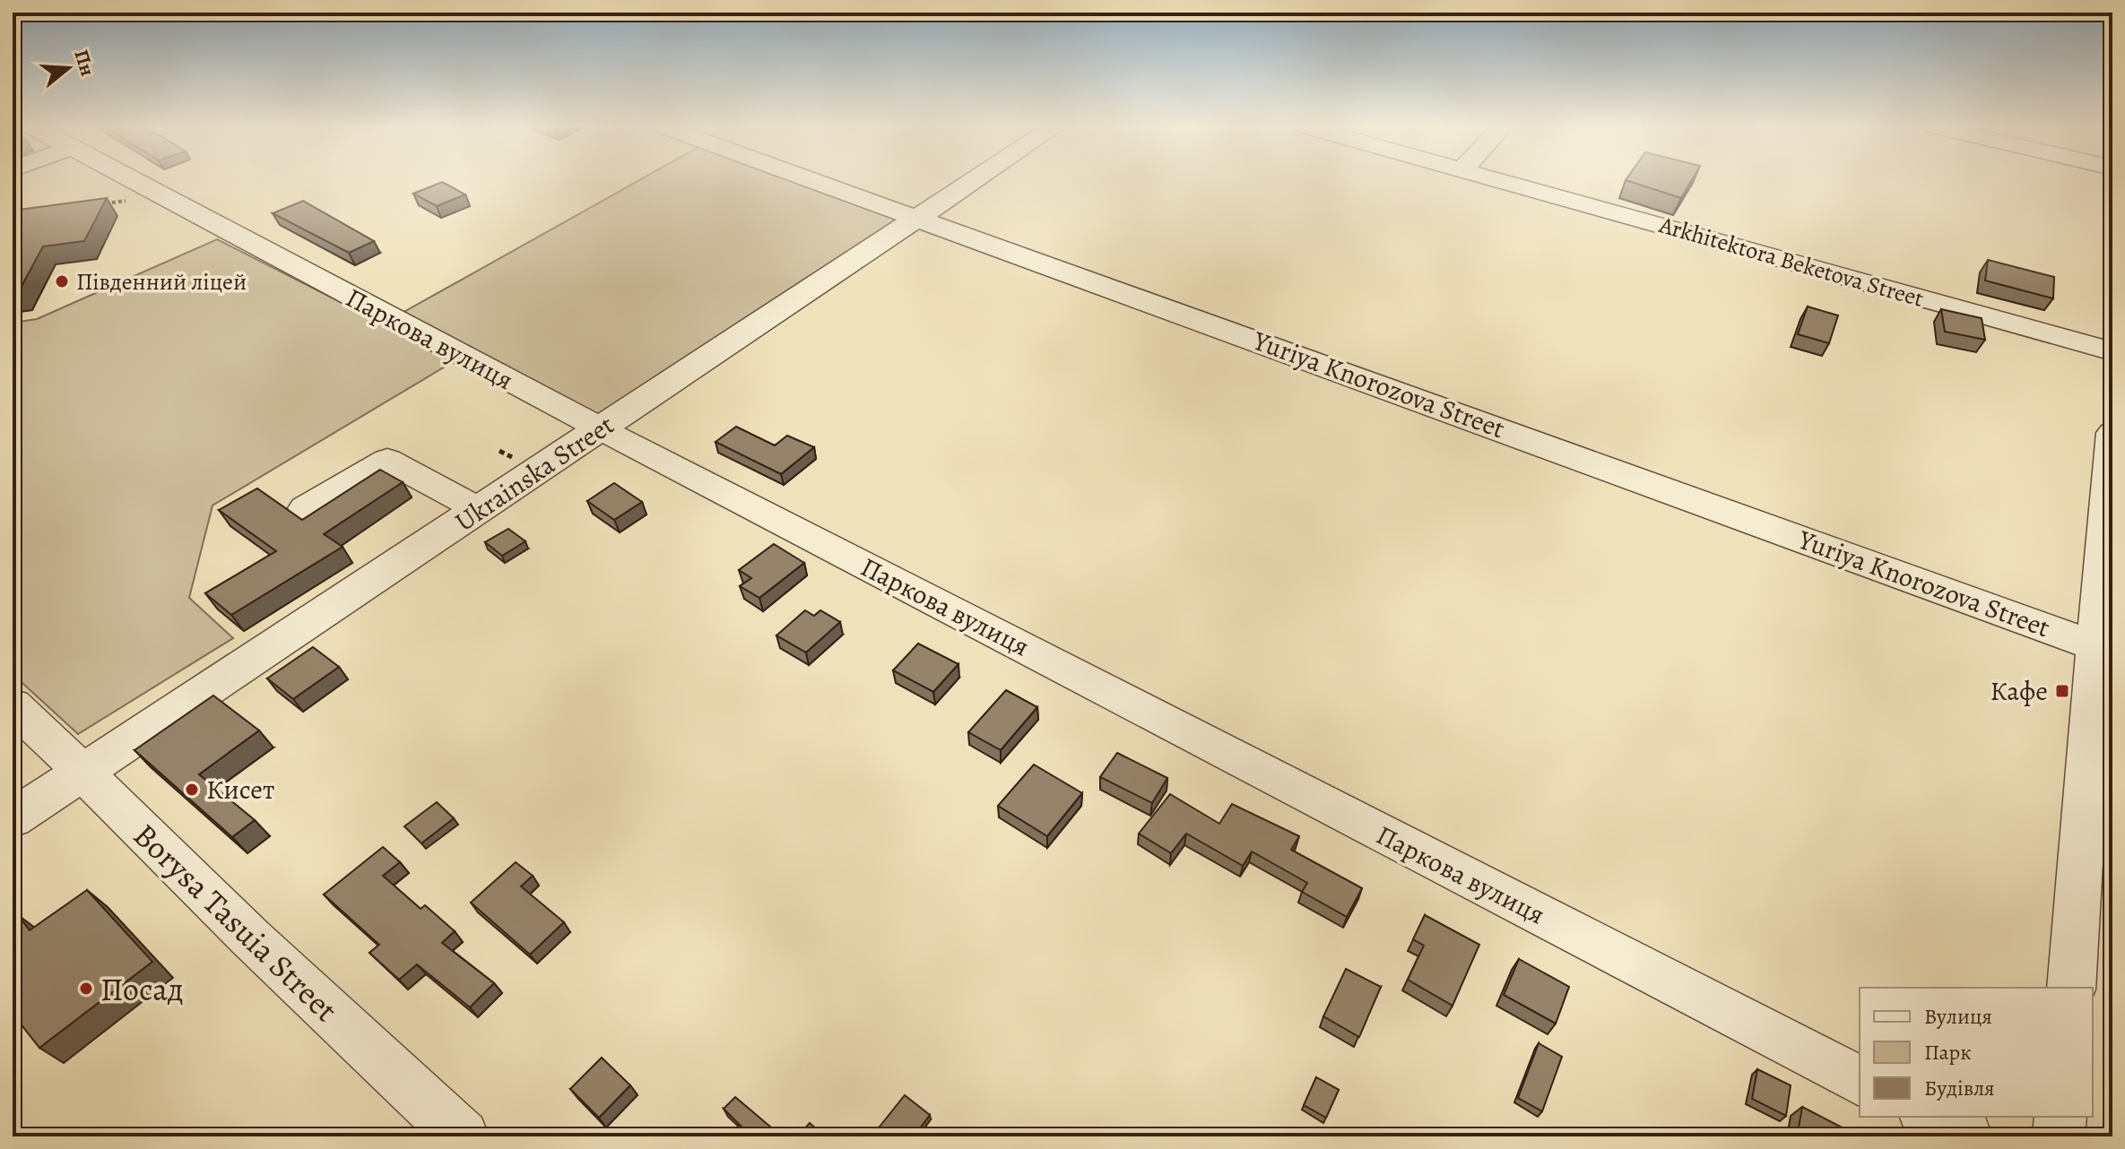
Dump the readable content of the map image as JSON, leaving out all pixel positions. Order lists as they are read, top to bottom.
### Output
{
  "streets": {
    "street": [
      "Arkhitektora Beketova Street",
      "Паркова вулиця",
      "Yuriya Knorozova Street",
      "Ukrainska Street",
      "Borysa Tasuia Street"
    ]
  },
  "crossings": [
    ["Паркова вулиця", "Ukrainska Street"],
    ["Yuriya Knorozova Street", "Ukrainska Street"],
    ["Ukrainska Street", "Borysa Tasuia Street"]
  ],
  "places": {
    "other": ["Південний ліцей", "Кисет", "Посад"],
    "transit": ["Кафе"]
  },
  "legend": ["Вулиця", "Парк", "Будівля"],
  "north": "right"
}
